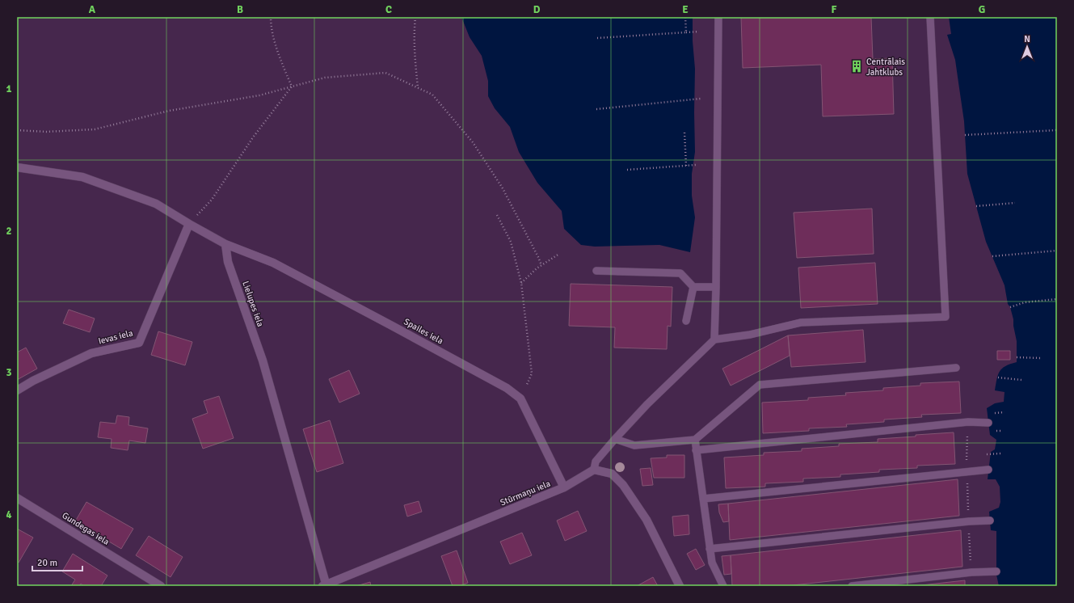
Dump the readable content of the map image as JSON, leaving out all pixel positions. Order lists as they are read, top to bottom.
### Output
{
  "streets": {
    "street": [
      "Lielupes iela",
      "Spailes iela",
      "Ievas iela",
      "Stūrmaņu iela",
      "Gundegas iela"
    ]
  },
  "crossings": [
    ["Lielupes iela", "Spailes iela"],
    ["Lielupes iela", "Stūrmaņu iela"],
    ["Spailes iela", "Stūrmaņu iela"]
  ],
  "places": {
    "building": ["Centrālais Jahtklubs"]
  },
  "scale_bar": "20 m",
  "north": "top",
  "grid": {
    "columns": [
      "A",
      "B",
      "C",
      "D",
      "E",
      "F",
      "G"
    ],
    "rows": [
      "1",
      "2",
      "3",
      "4"
    ]
  }
}
